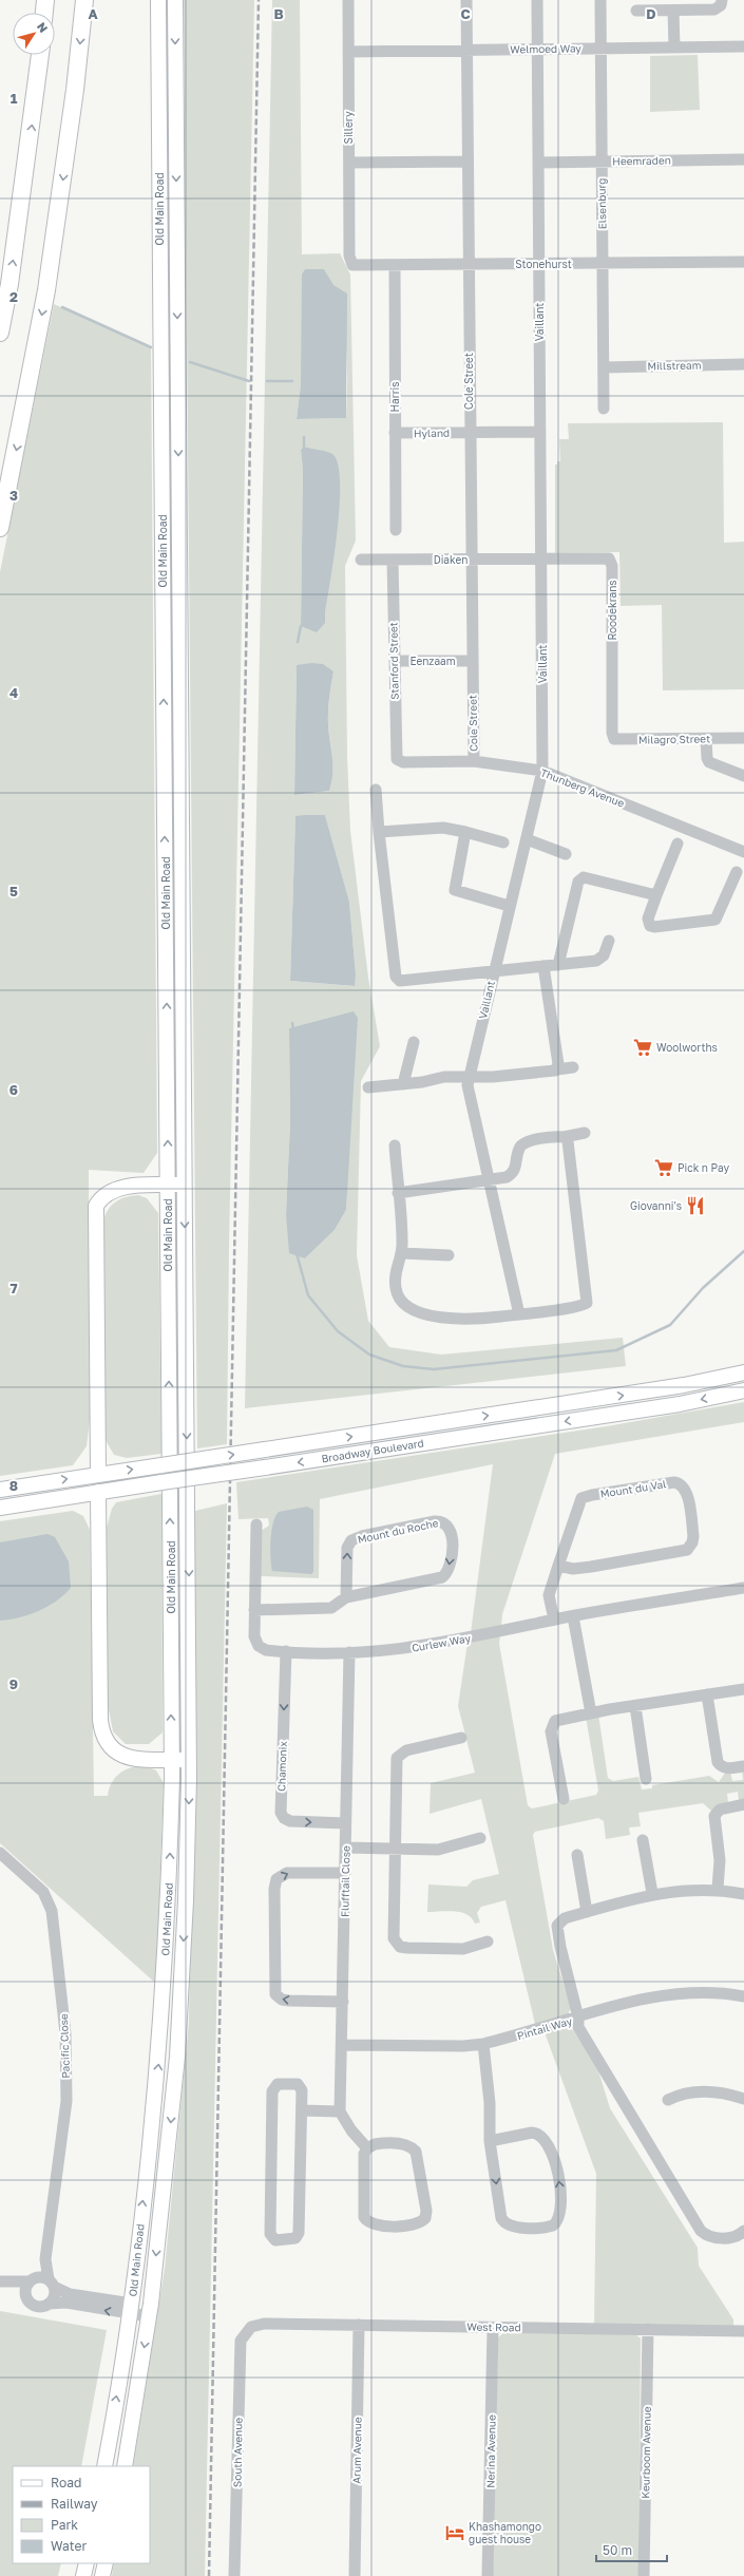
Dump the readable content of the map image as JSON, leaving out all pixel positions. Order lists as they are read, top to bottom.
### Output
{
  "streets": {
    "main road": ["Old Main Road", "Broadway Boulevard"],
    "street": [
      "Welmoed Way",
      "Sillery",
      "Heemraden",
      "Elsenburg",
      "Stonehurst",
      "Vaillant",
      "Millstream",
      "Cole Street",
      "Harris",
      "Hyland",
      "Diaken",
      "Roodekrans",
      "Stanford Street",
      "Eenzaam",
      "Milagro Street",
      "Thunberg Avenue",
      "Mount du Val",
      "Mount du Roche",
      "Curlew Way",
      "Chamonix",
      "Flufftail Close",
      "Pintail Way",
      "Pacific Close",
      "West Road",
      "Arum Avenue",
      "Nerina Avenue",
      "South Avenue",
      "Keurboom Avenue"
    ]
  },
  "crossings": [
    ["Welmoed Way", "Sillery"],
    ["Welmoed Way", "Elsenburg"],
    ["Welmoed Way", "Vaillant"],
    ["Welmoed Way", "Cole Street"],
    ["Sillery", "Stonehurst"],
    ["Heemraden", "Elsenburg"],
    ["Heemraden", "Vaillant"],
    ["Elsenburg", "Stonehurst"],
    ["Elsenburg", "Millstream"],
    ["Stonehurst", "Vaillant"],
    ["Stonehurst", "Cole Street"],
    ["Stonehurst", "Harris"],
    ["Vaillant", "Hyland"],
    ["Vaillant", "Diaken"],
    ["Vaillant", "Roodekrans"],
    ["Vaillant", "Thunberg Avenue"],
    ["Cole Street", "Hyland"],
    ["Cole Street", "Diaken"],
    ["Cole Street", "Eenzaam"],
    ["Cole Street", "Thunberg Avenue"],
    ["Harris", "Hyland"],
    ["Diaken", "Roodekrans"],
    ["Diaken", "Stanford Street"],
    ["Roodekrans", "Milagro Street"],
    ["Stanford Street", "Eenzaam"],
    ["Stanford Street", "Thunberg Avenue"],
    ["Mount du Val", "Curlew Way"],
    ["Mount du Roche", "Curlew Way"],
    ["Curlew Way", "Chamonix"],
    ["Curlew Way", "Flufftail Close"],
    ["Chamonix", "Flufftail Close"],
    ["Flufftail Close", "Pintail Way"],
    ["West Road", "Arum Avenue"],
    ["West Road", "Nerina Avenue"],
    ["West Road", "South Avenue"],
    ["West Road", "Keurboom Avenue"]
  ],
  "places": {
    "supermarket": ["Woolworths", "Pick n Pay"],
    "restaurant": ["Giovanni's"],
    "hotel": ["Khashamongo guest house"]
  },
  "legend": [
    "Road",
    "Railway",
    "Park",
    "Water"
  ],
  "scale_bar": "50 m",
  "north": "top right",
  "grid": {
    "columns": [
      "A",
      "B",
      "C",
      "D"
    ],
    "rows": [
      "1",
      "2",
      "3",
      "4",
      "5",
      "6",
      "7",
      "8",
      "9"
    ]
  }
}
